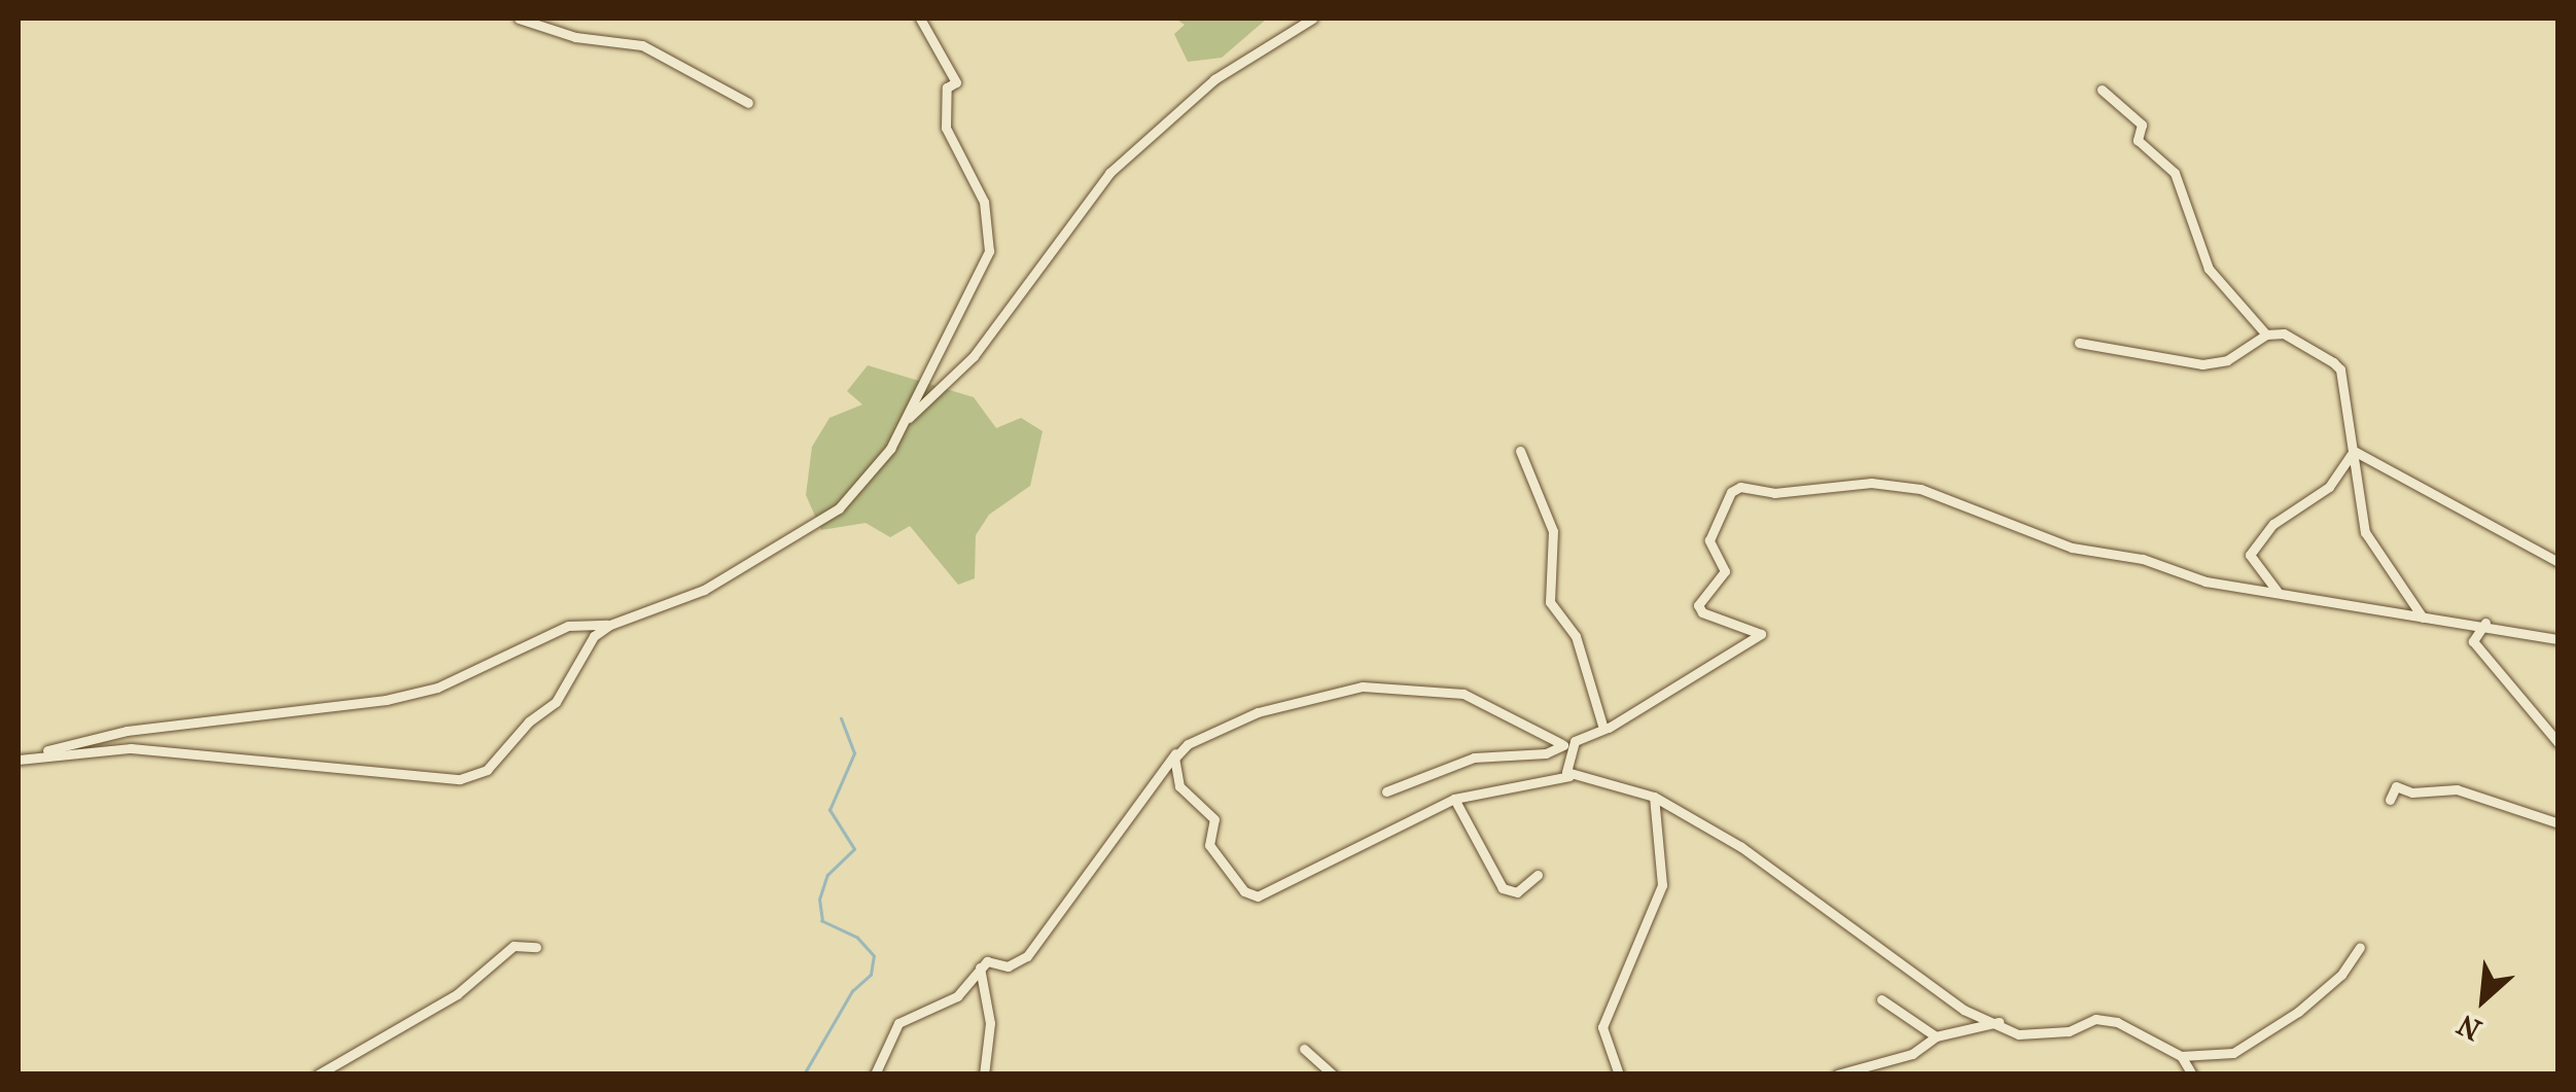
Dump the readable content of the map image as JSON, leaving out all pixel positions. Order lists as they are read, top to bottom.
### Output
{
  "north": "bottom left"
}
